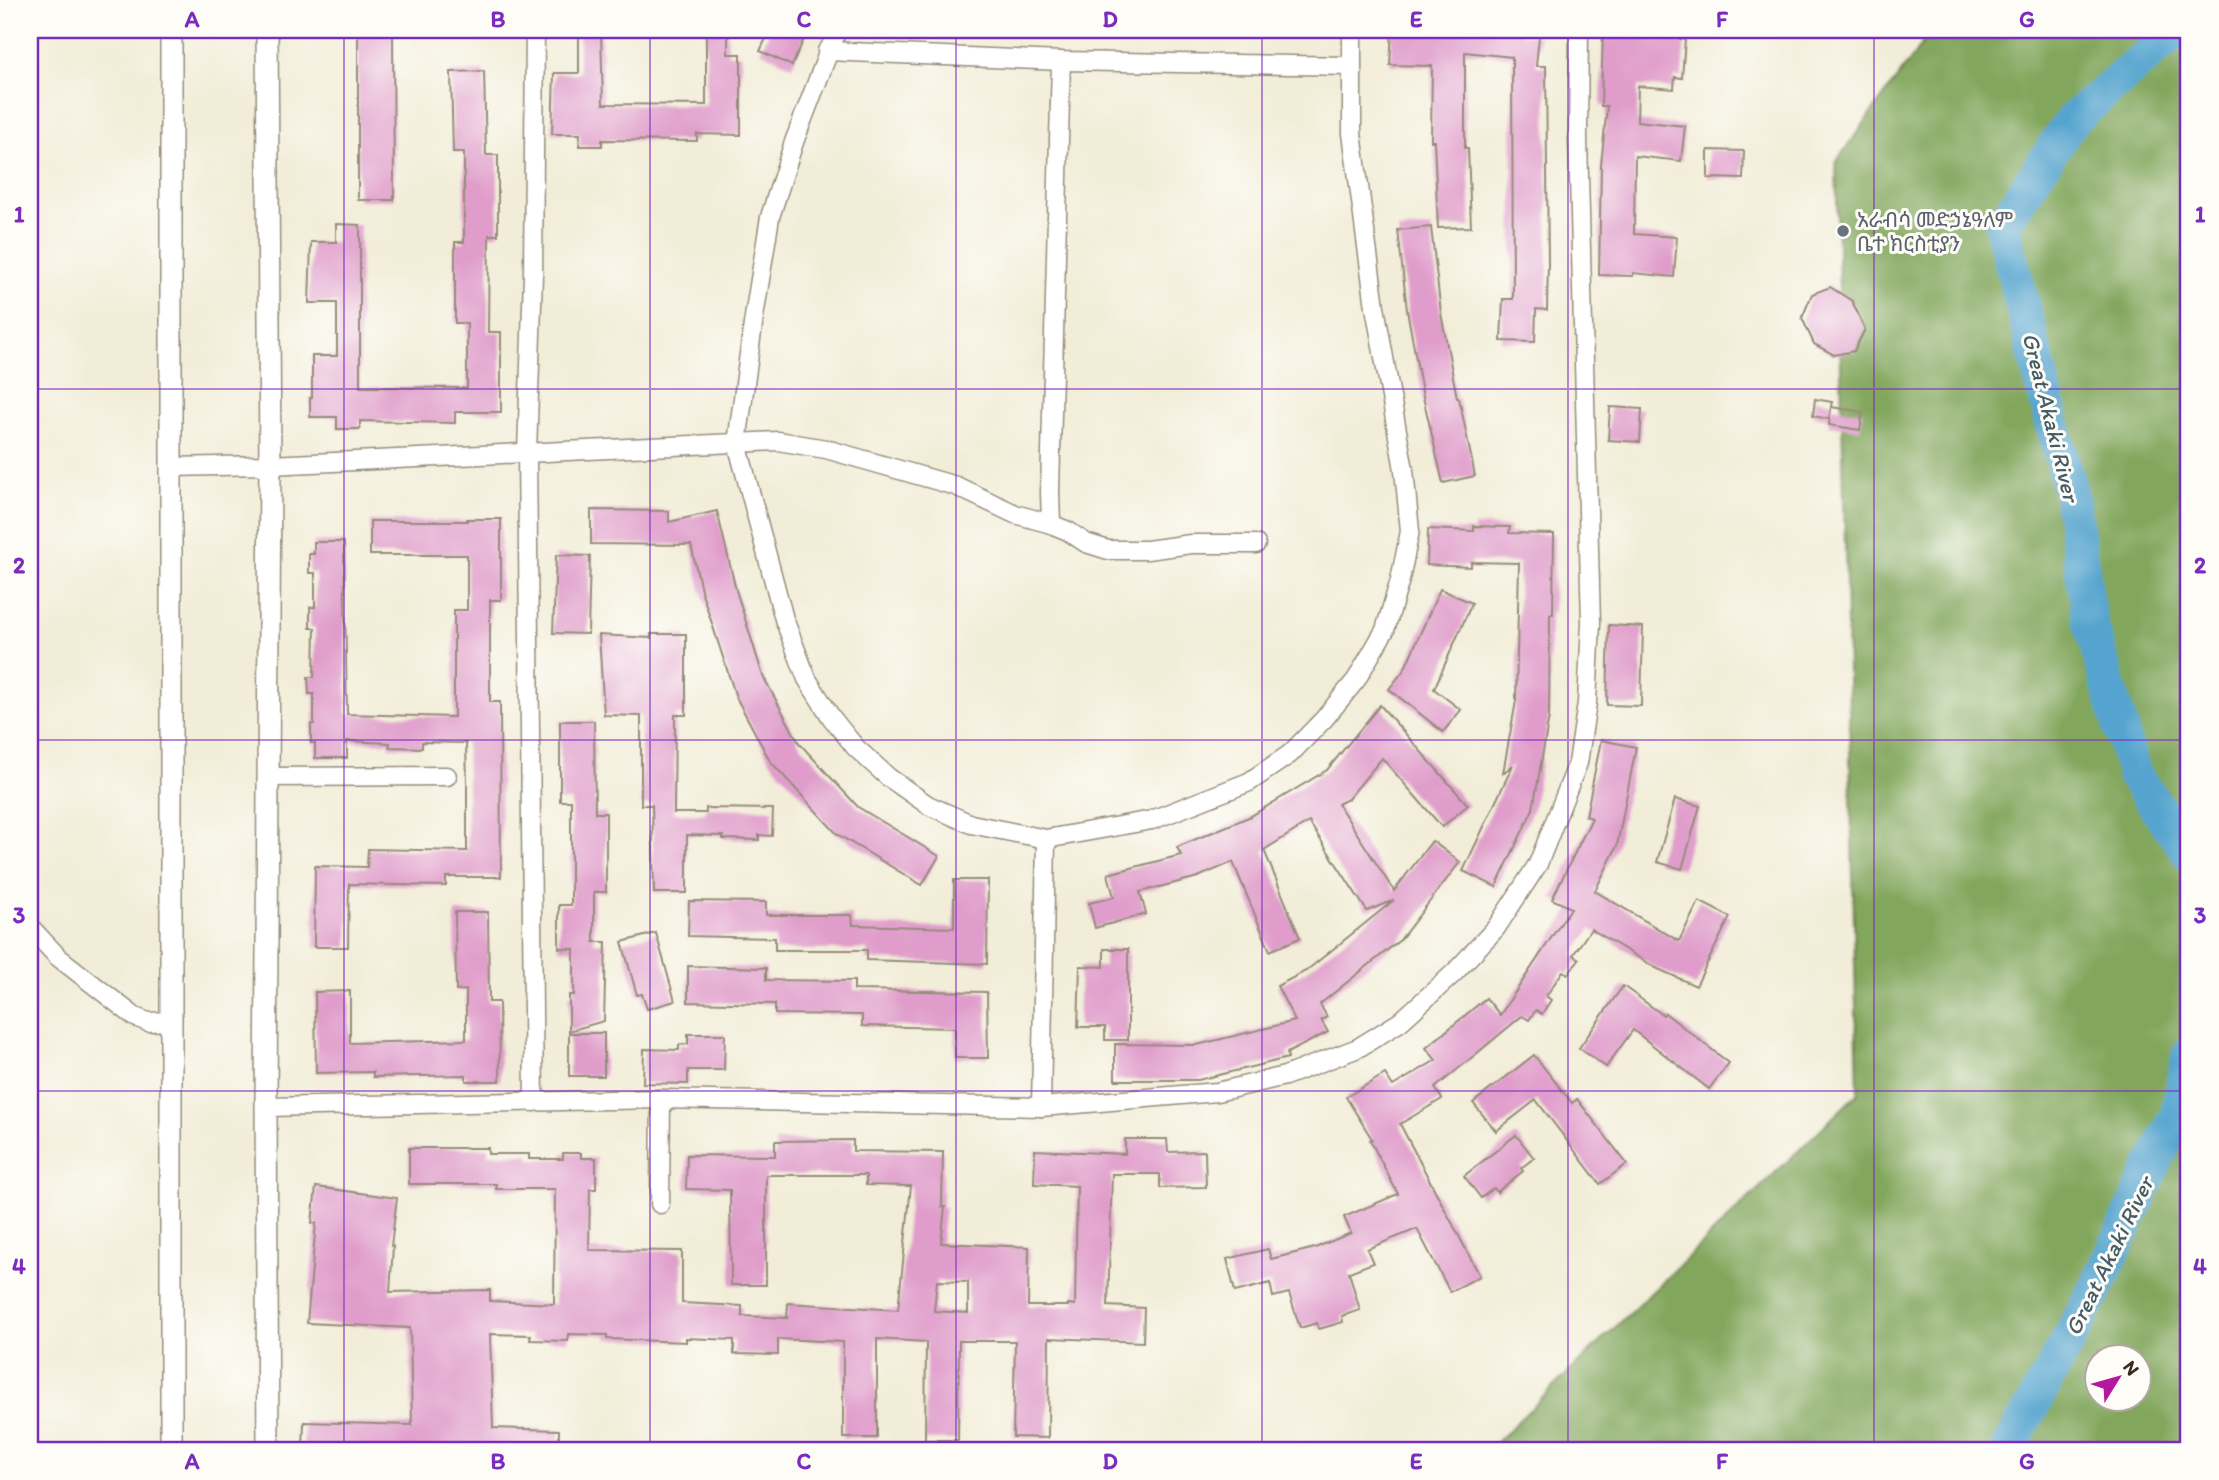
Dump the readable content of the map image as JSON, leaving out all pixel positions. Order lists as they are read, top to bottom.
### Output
{
  "water": ["Great Akaki River"],
  "places": ["አራብሳ መድኃኔዓለም ቤተ ክርስቲያን"],
  "north": "top right",
  "grid": {
    "columns": [
      "A",
      "B",
      "C",
      "D",
      "E",
      "F",
      "G"
    ],
    "rows": [
      "1",
      "2",
      "3",
      "4"
    ]
  }
}
